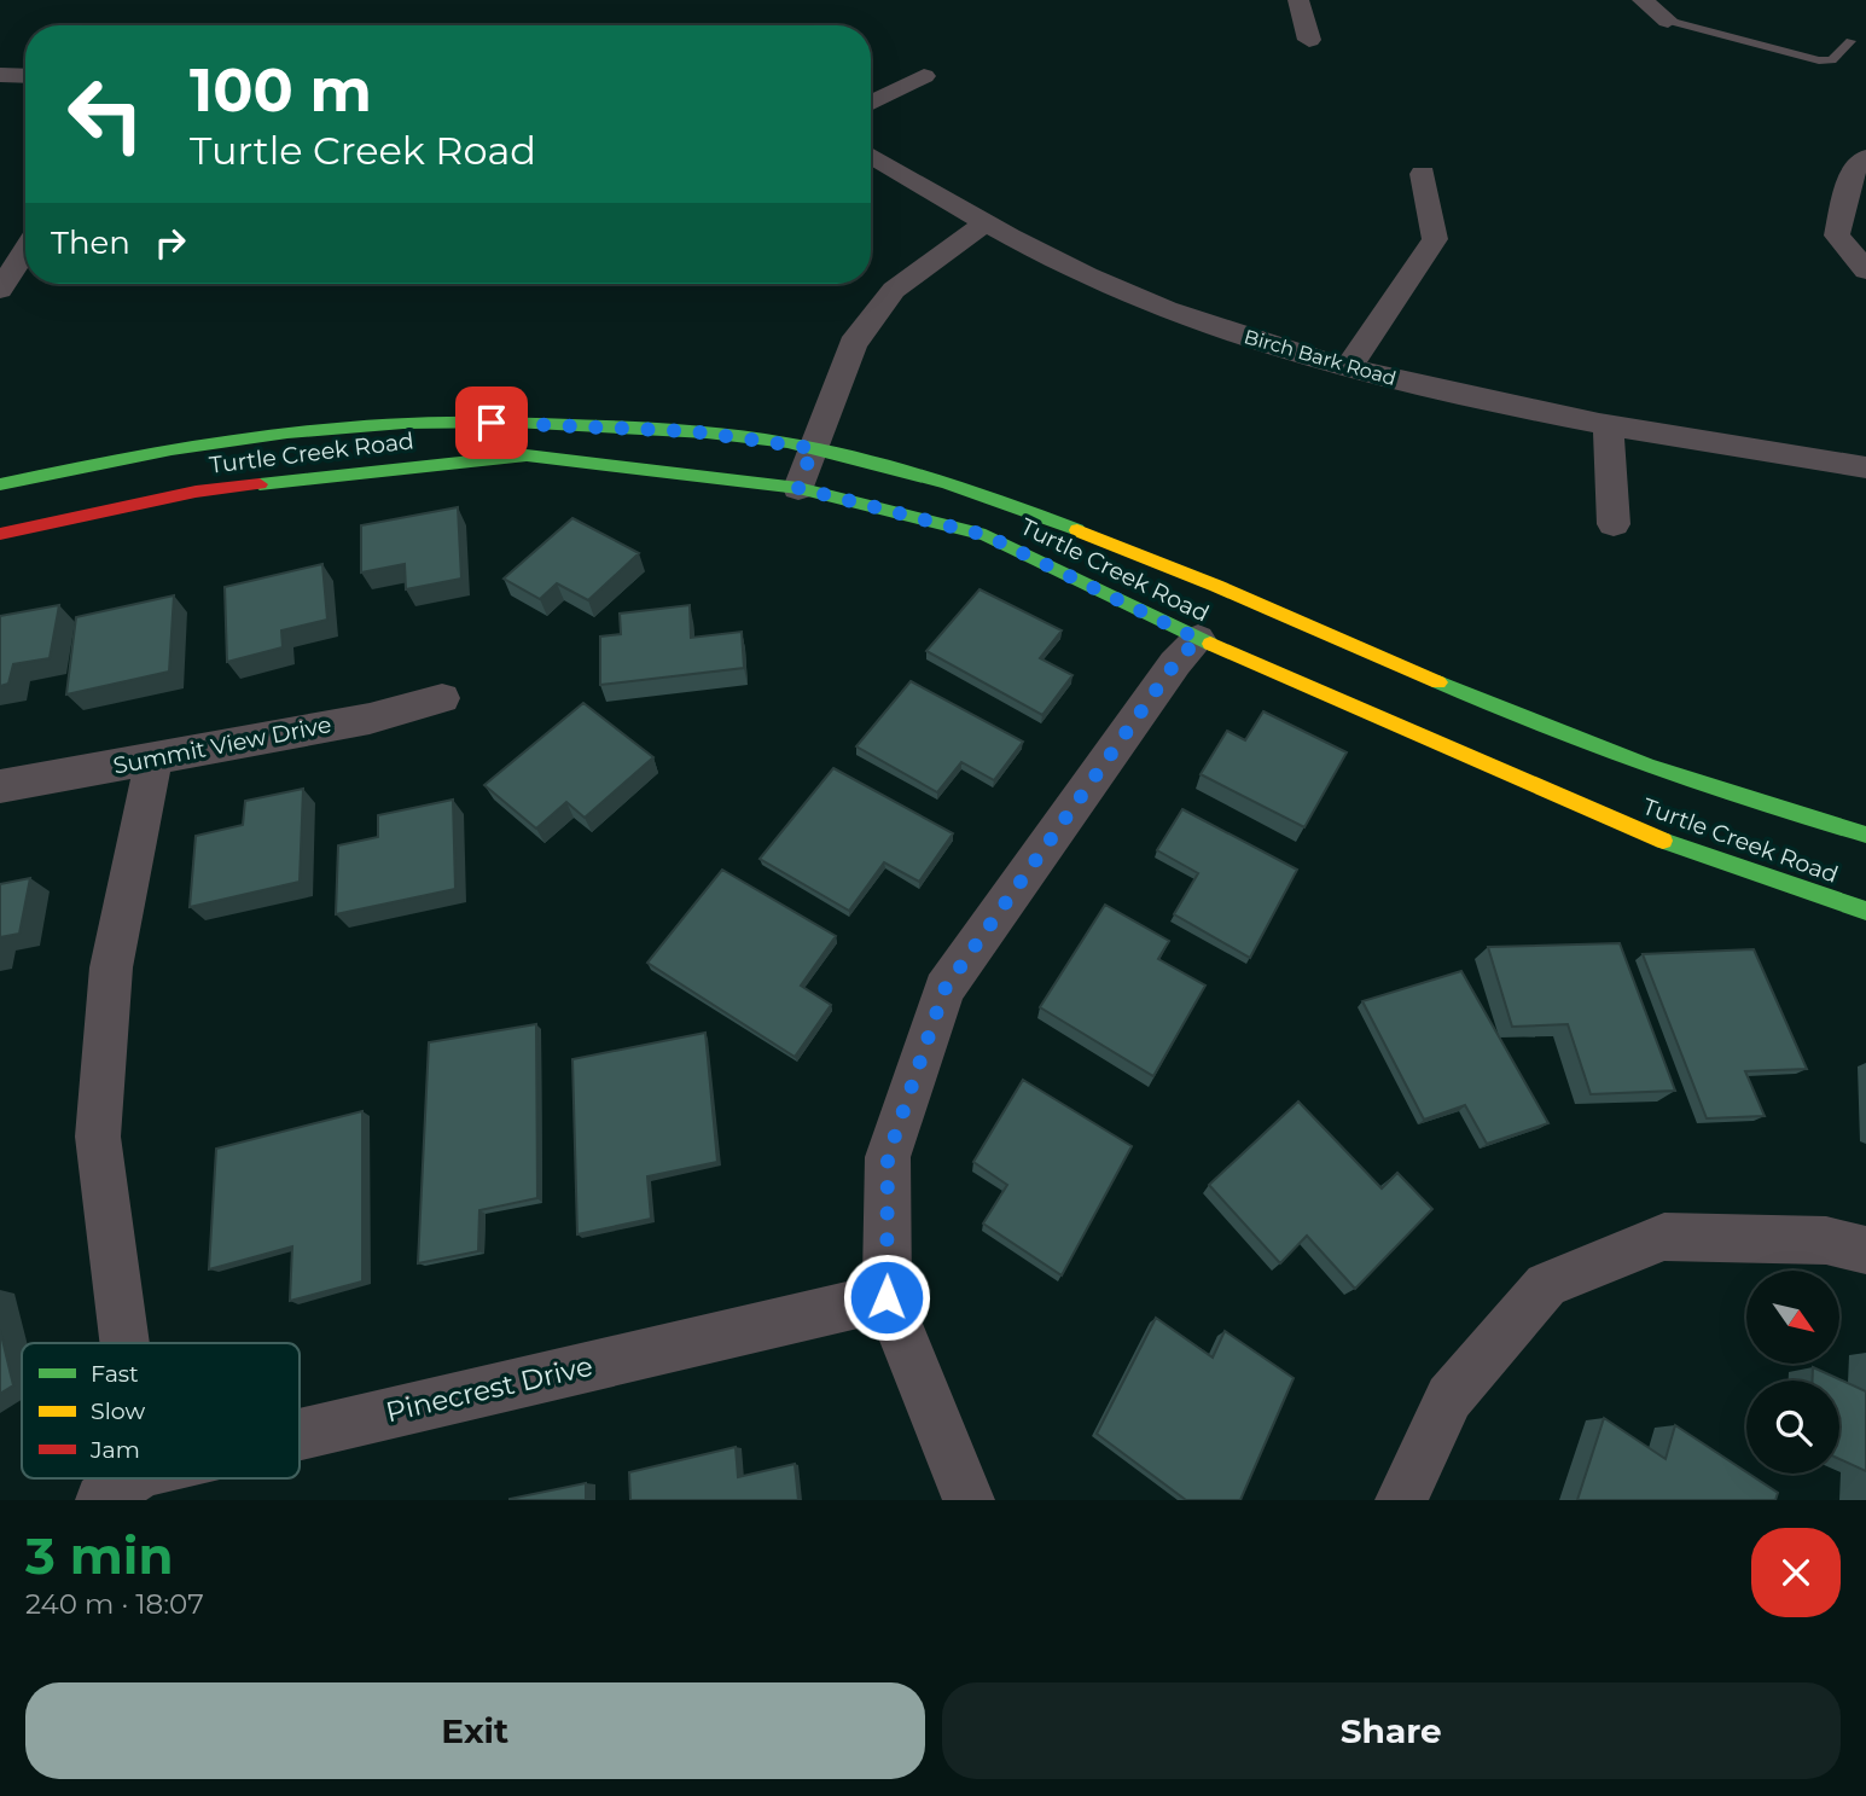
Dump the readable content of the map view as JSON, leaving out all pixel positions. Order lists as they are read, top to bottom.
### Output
{
  "streets": {
    "street": [
      "Birch Bark Road",
      "Turtle Creek Road",
      "Summit View Drive",
      "Pinecrest Drive"
    ]
  },
  "legend": ["Fast", "Slow", "Jam"],
  "north": "bottom right",
  "page": {
    "turn": ["100 m", "Turtle Creek Road"],
    "then": "Then",
    "heading": ["3 min", "240 m · 18:07"],
    "buttons": ["Exit", "Share"]
  }
}
